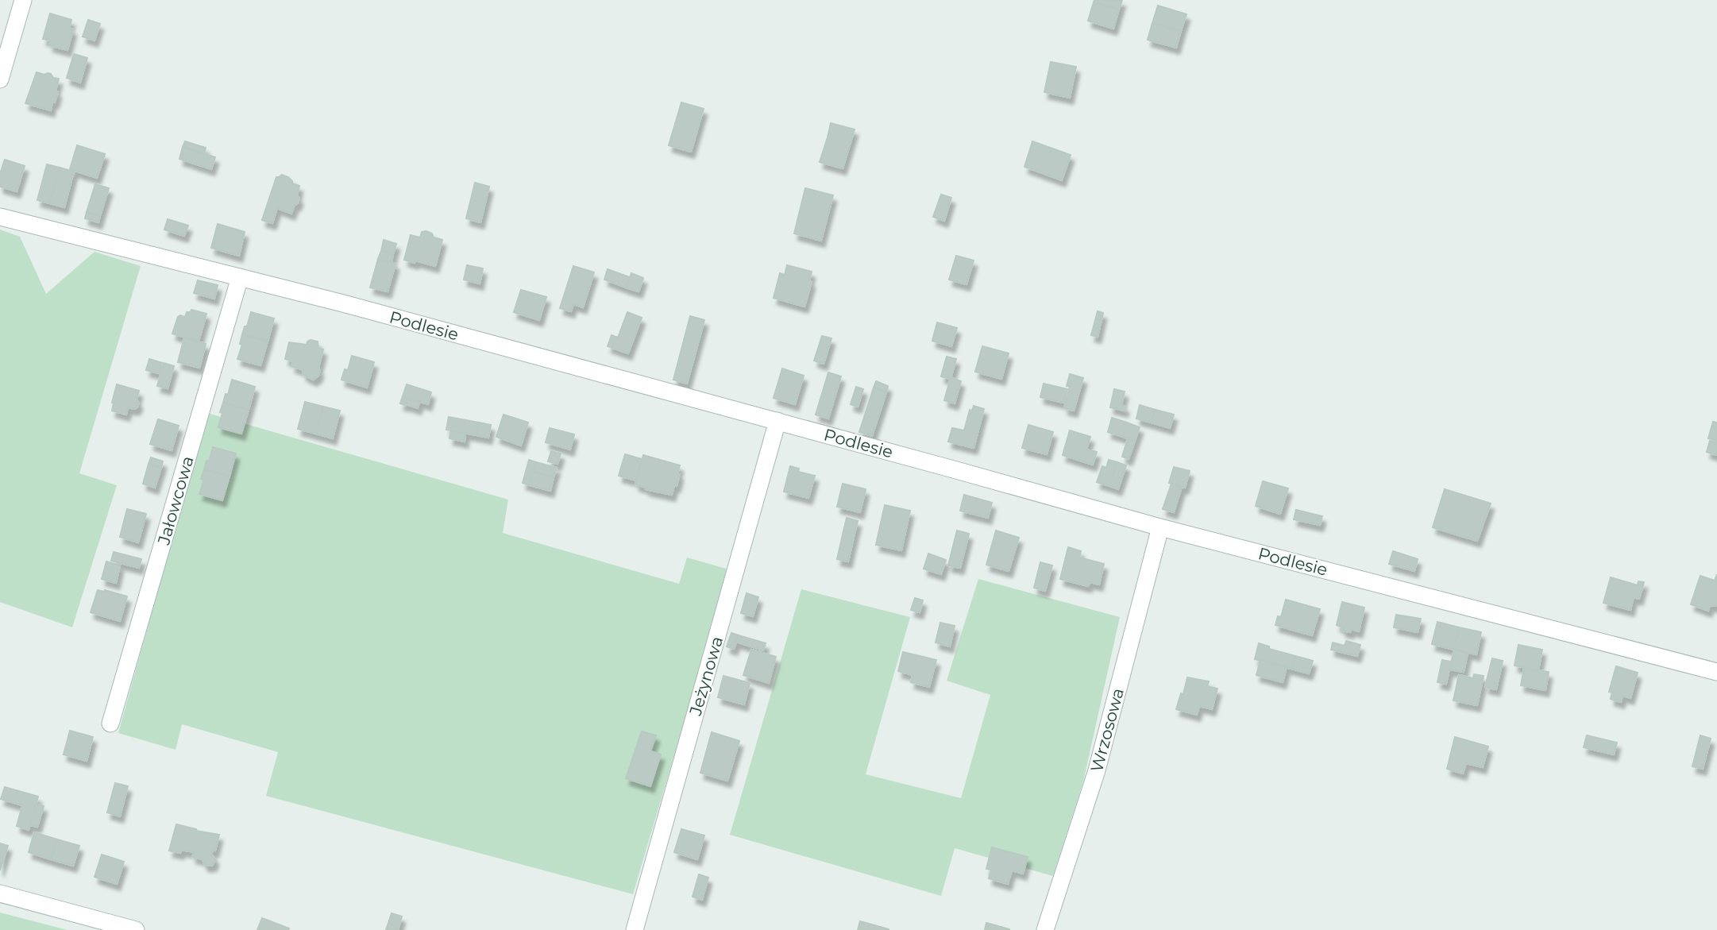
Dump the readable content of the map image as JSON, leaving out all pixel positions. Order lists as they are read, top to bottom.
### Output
{
  "streets": {
    "street": [
      "Podlesie",
      "Jałowcowa",
      "Jeżynowa",
      "Wrzosowa"
    ]
  },
  "crossings": [
    ["Podlesie", "Jałowcowa"],
    ["Podlesie", "Jeżynowa"],
    ["Podlesie", "Wrzosowa"]
  ]
}
